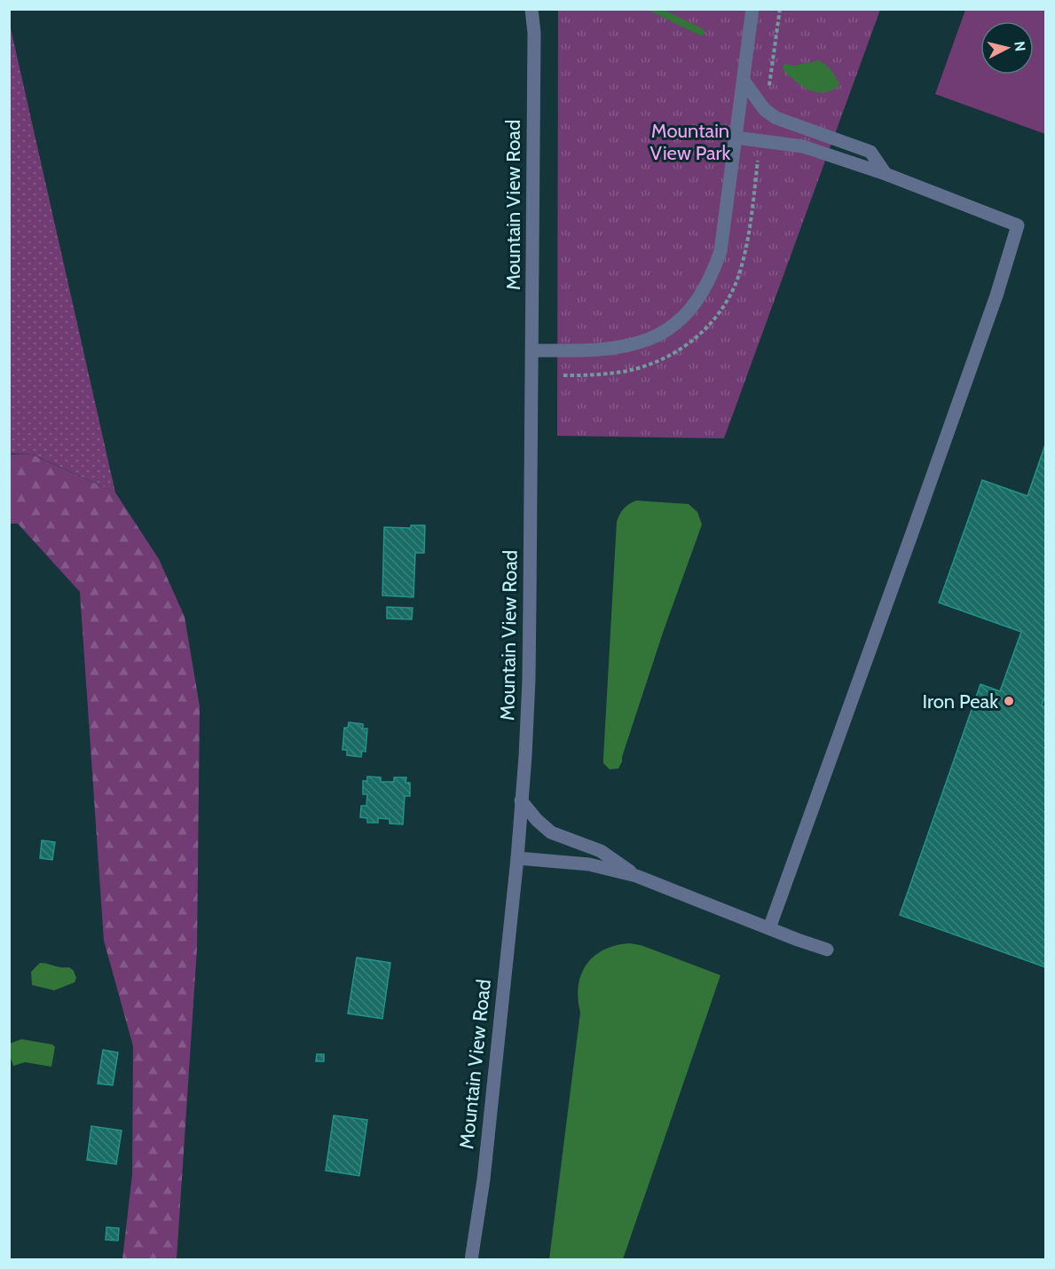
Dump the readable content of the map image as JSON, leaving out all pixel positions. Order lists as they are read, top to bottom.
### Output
{
  "streets": {
    "street": ["Mountain View Road"]
  },
  "parks": ["Mountain View Park"],
  "places": ["Iron Peak"],
  "north": "right"
}
